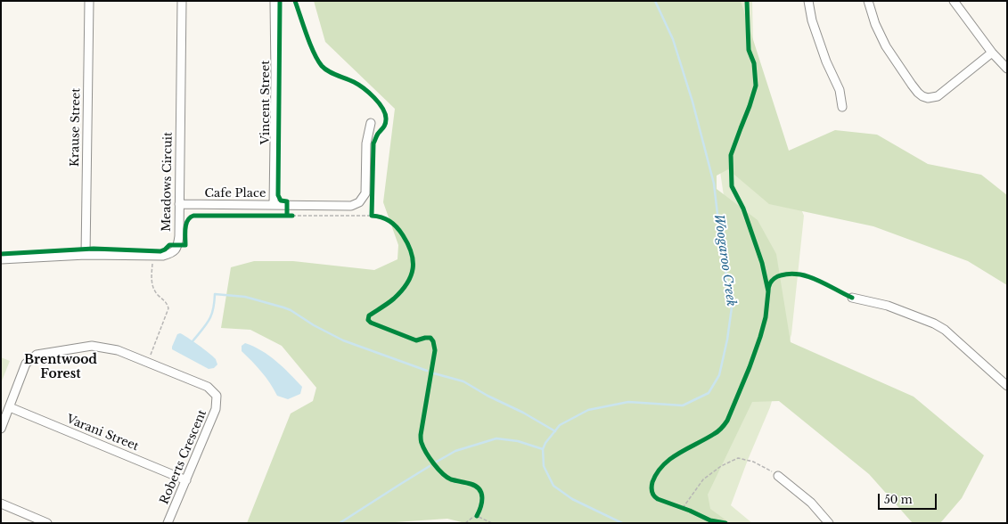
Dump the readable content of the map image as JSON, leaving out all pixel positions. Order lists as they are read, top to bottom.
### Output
{
  "streets": {
    "street": [
      "Vincent Street",
      "Krause Street",
      "Meadows Circuit",
      "Cafe Place",
      "Varani Street",
      "Roberts Crescent"
    ]
  },
  "crossings": [
    ["Vincent Street", "Cafe Place"],
    ["Krause Street", "Meadows Circuit"],
    ["Meadows Circuit", "Cafe Place"],
    ["Varani Street", "Roberts Crescent"]
  ],
  "districts": ["Brentwood Forest"],
  "water": ["Woogaroo Creek"],
  "scale_bar": "50 m"
}
